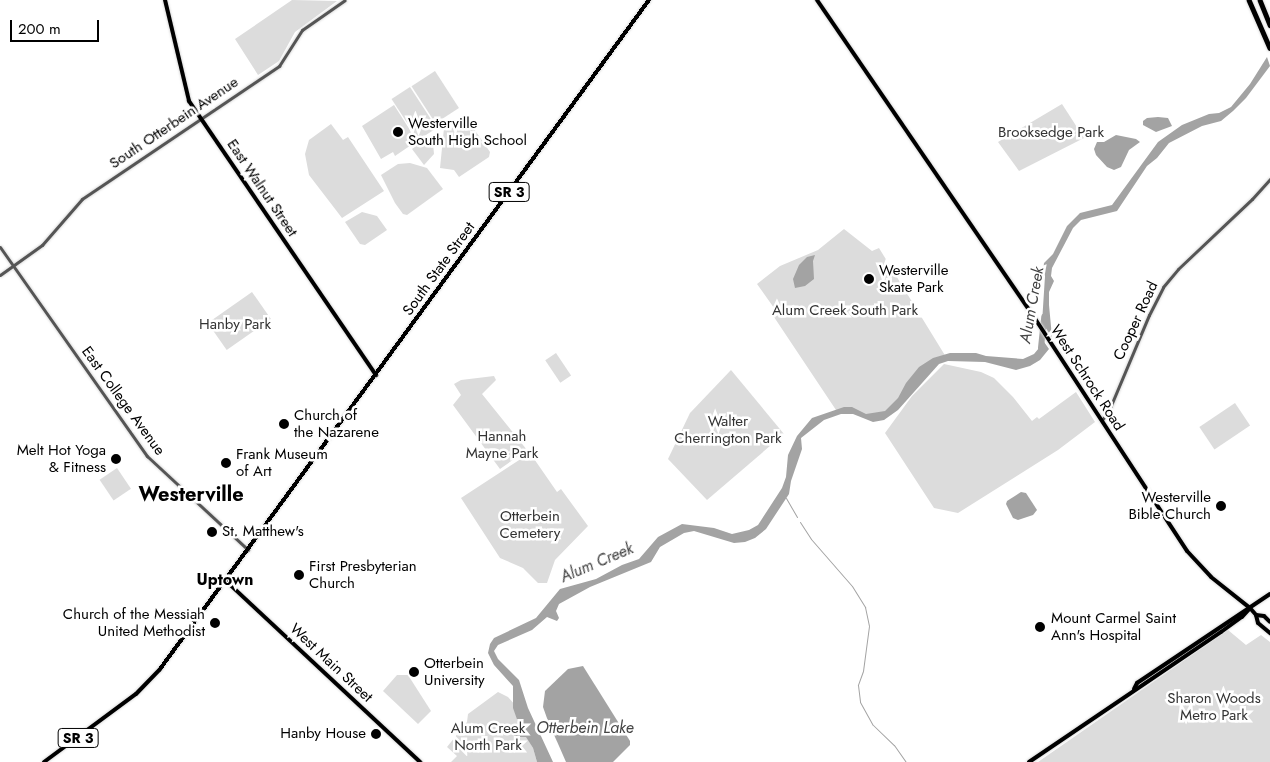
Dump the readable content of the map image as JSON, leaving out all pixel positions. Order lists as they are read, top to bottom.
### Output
{
  "streets": {
    "main road": [
      "East Walnut Street",
      "SR 3",
      "South State Street",
      "West Schrock Road",
      "West Main Street"
    ],
    "street": ["South Otterbein Avenue", "Cooper Road", "East College Avenue"]
  },
  "crossings": [
    ["South Otterbein Avenue", "East Walnut Street"],
    ["South Otterbein Avenue", "East College Avenue"],
    ["East Walnut Street", "South State Street"],
    ["SR 3", "South State Street"],
    ["SR 3", "East College Avenue"],
    ["SR 3", "West Main Street"],
    ["South State Street", "East College Avenue"],
    ["Cooper Road", "West Schrock Road"]
  ],
  "districts": ["Westerville", "Uptown"],
  "water": ["Alum Creek", "Otterbein Lake"],
  "parks": [
    "Brooksedge Park",
    "Alum Creek South Park",
    "Hanby Park",
    "Walter Cherrington Park",
    "Hannah Mayne Park",
    "Otterbein Cemetery",
    "Sharon Woods Metro Park",
    "Alum Creek North Park"
  ],
  "places": [
    "Westerville South High School",
    "Westerville Skate Park",
    "Church of the Nazarene",
    "Melt Hot Yoga & Fitness",
    "Frank Museum of Art",
    "Westerville Bible Church",
    "St. Matthew's",
    "First Presbyterian Church",
    "Church of the Messiah United Methodist",
    "Mount Carmel Saint Ann's Hospital",
    "Otterbein University",
    "Hanby House"
  ],
  "scale_bar": "200 m"
}
